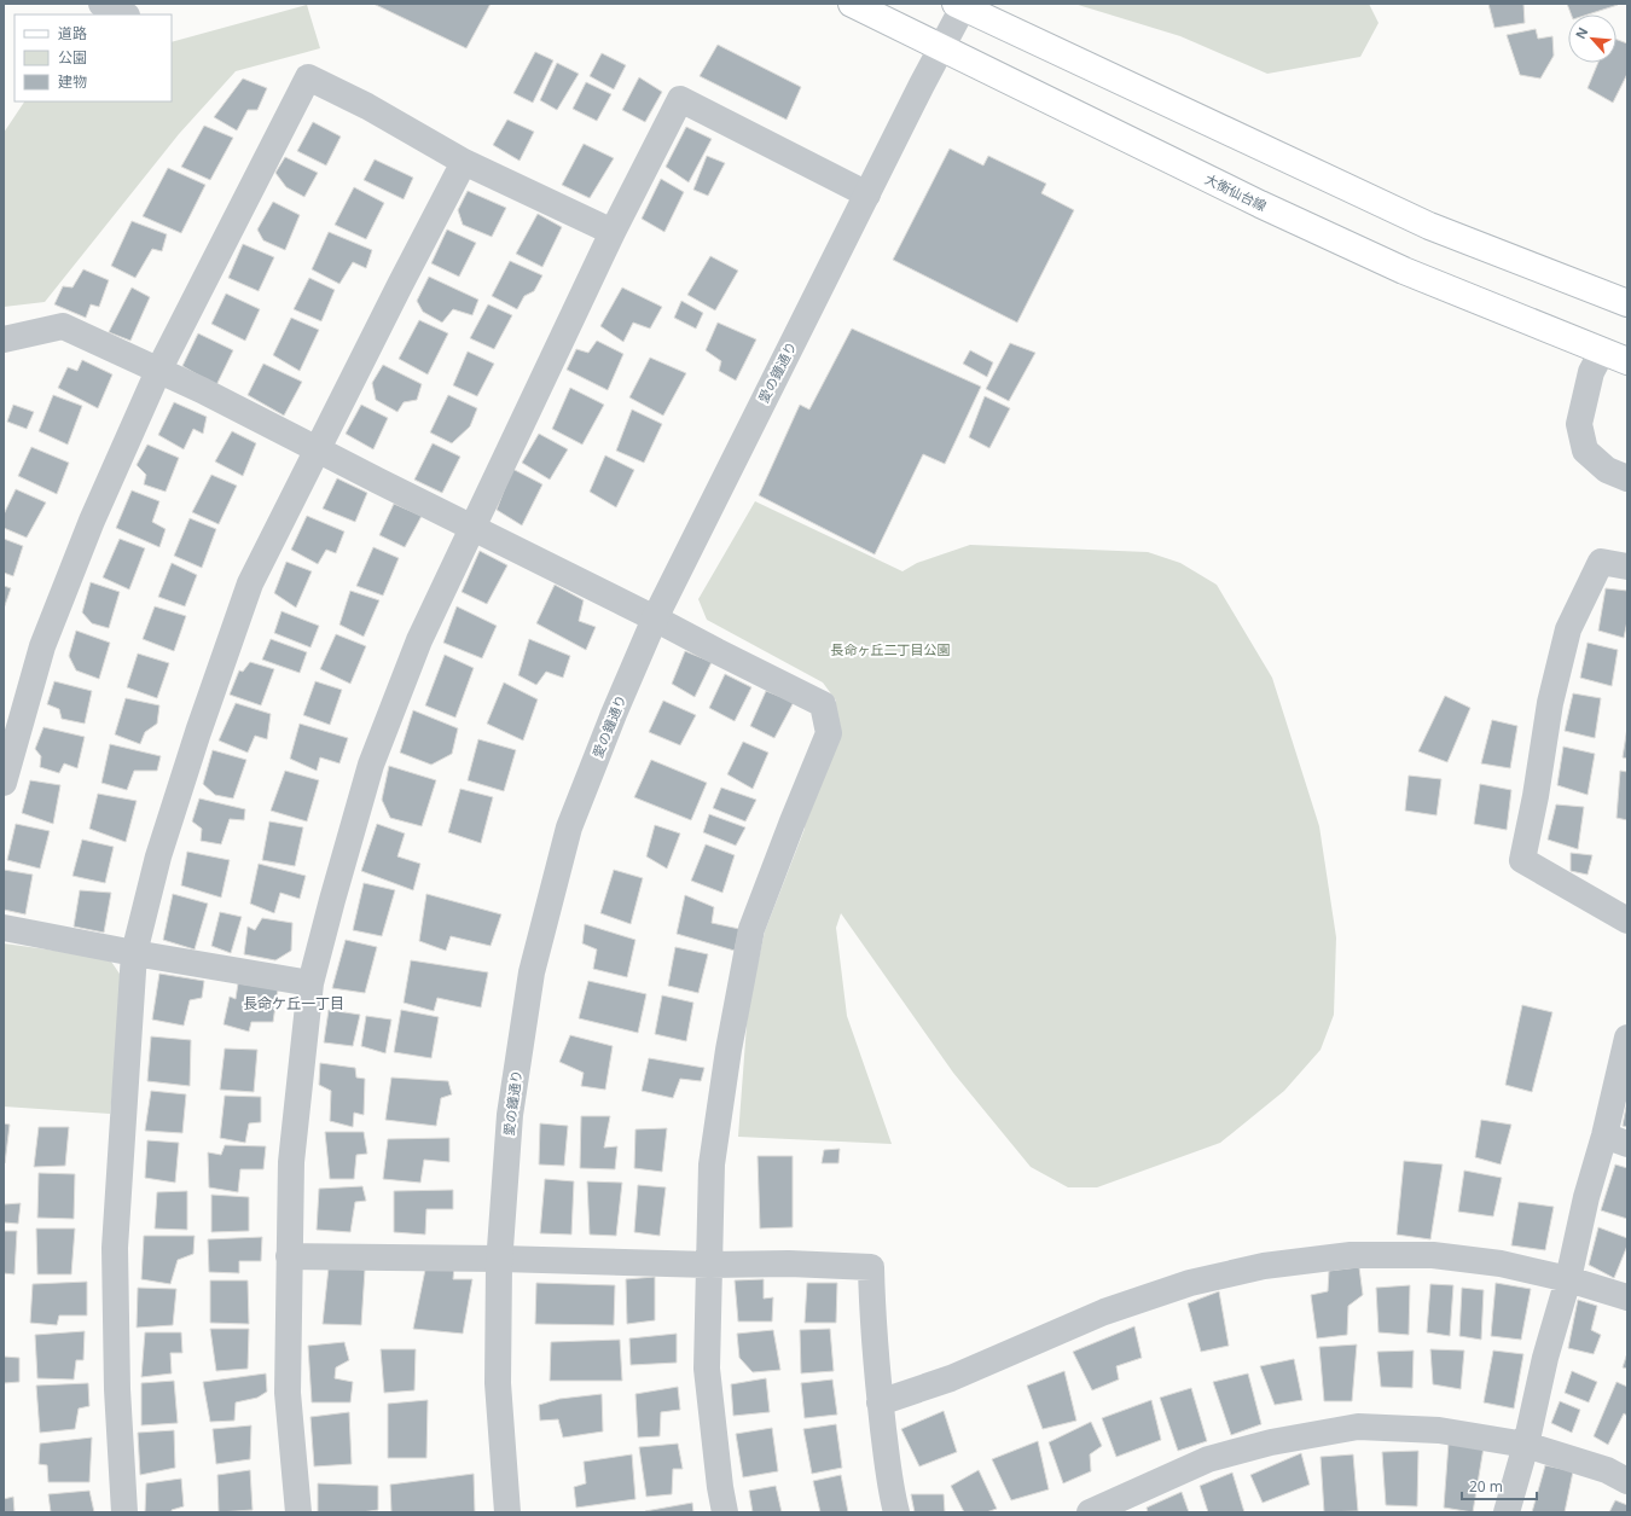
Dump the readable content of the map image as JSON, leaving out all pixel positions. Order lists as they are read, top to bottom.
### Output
{
  "streets": {
    "main road": ["大衡仙台線"],
    "street": ["愛の鐘通り"]
  },
  "crossings": [
    ["大衡仙台線", "愛の鐘通り"]
  ],
  "districts": ["長命ケ丘一丁目"],
  "parks": ["長命ヶ丘二丁目公園"],
  "legend": ["道路", "公園", "建物"],
  "scale_bar": "20 m",
  "north": "top left"
}
